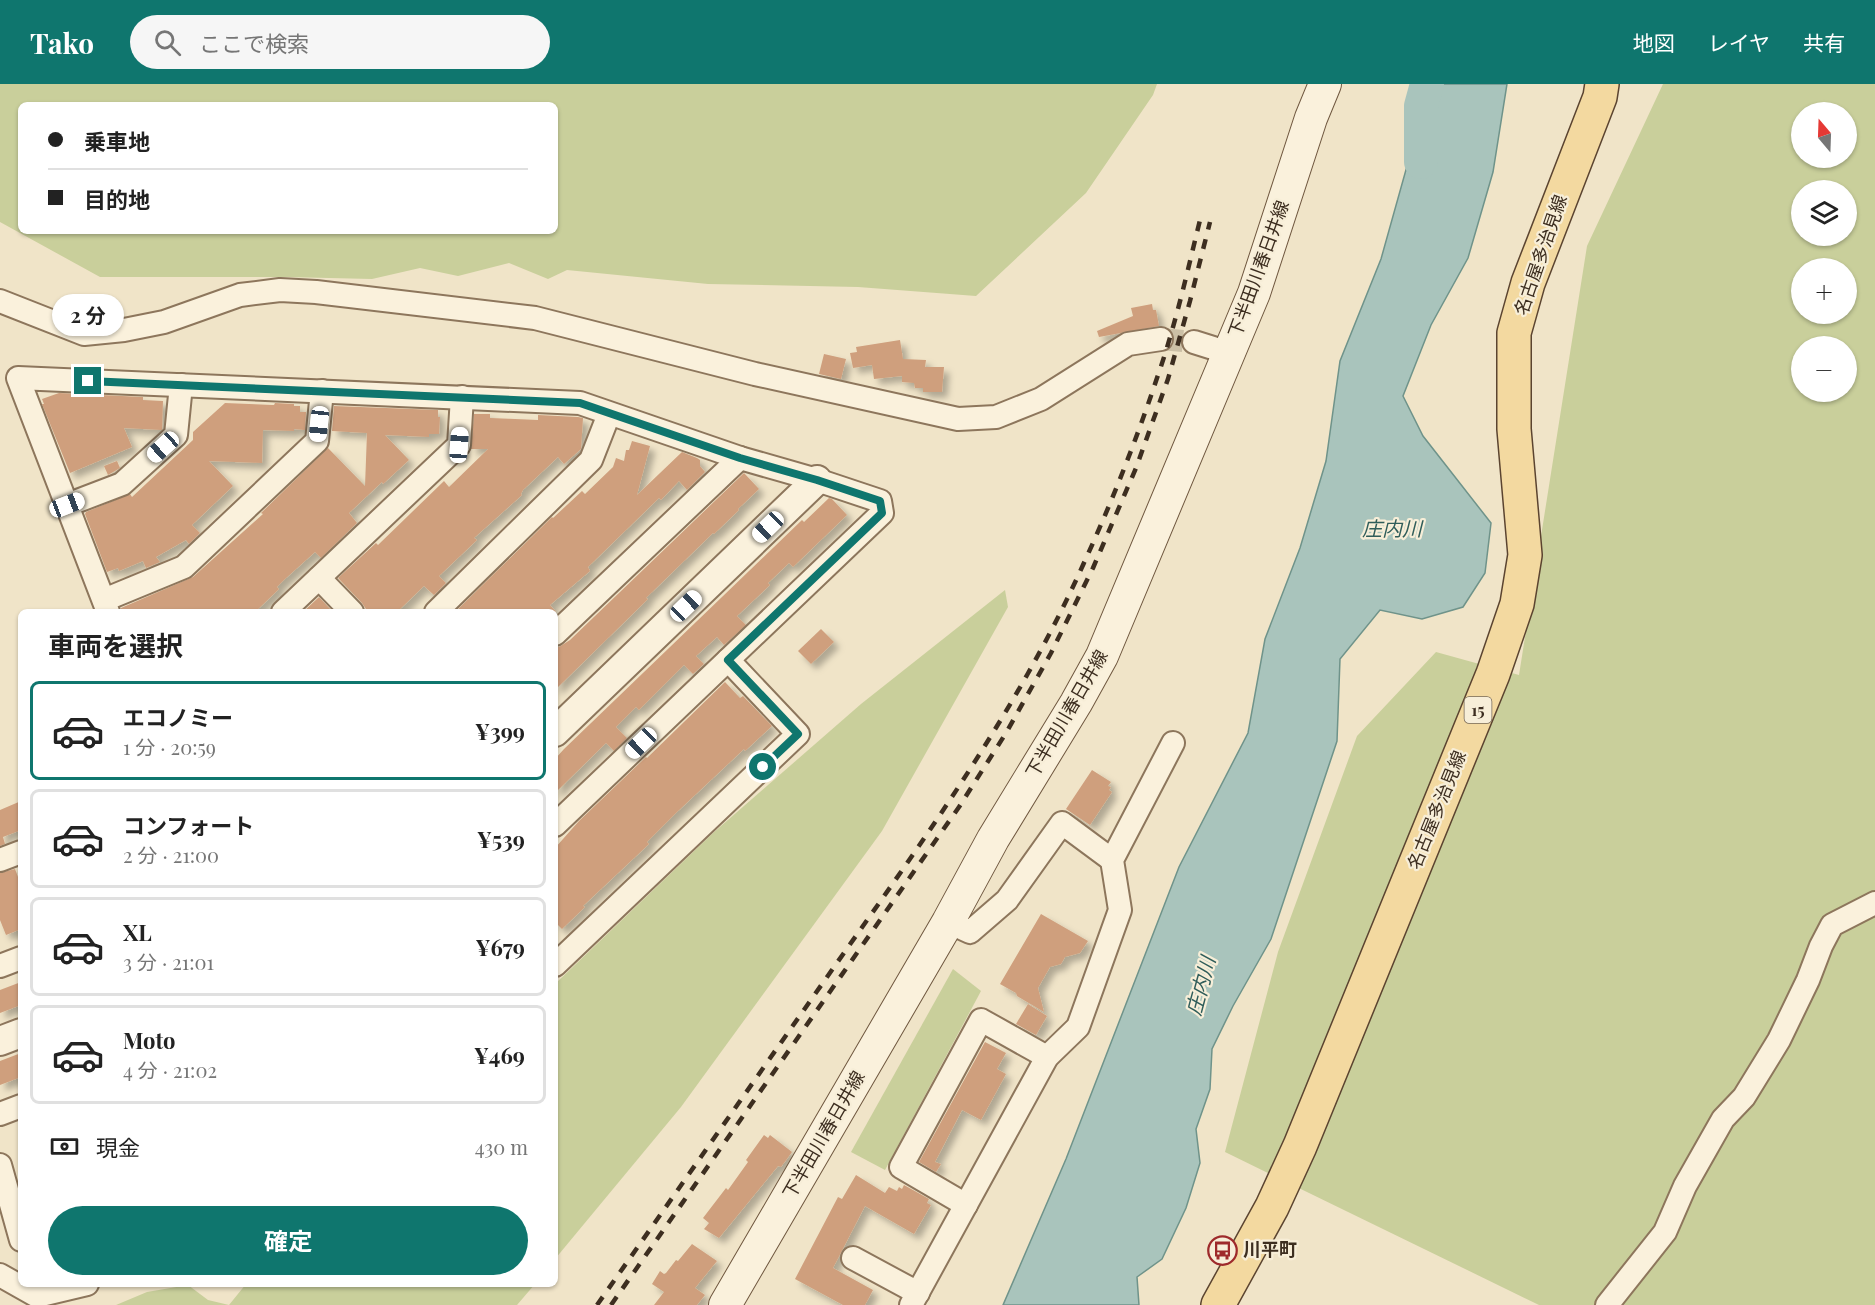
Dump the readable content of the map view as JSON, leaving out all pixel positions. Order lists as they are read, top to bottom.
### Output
{
  "streets": {
    "main road": ["名古屋多治見線", "下半田川春日井線", "15"]
  },
  "water": ["庄内川"],
  "places": {
    "bus stop": ["川平町"]
  },
  "north": "top",
  "page": {
    "header": "Tako",
    "search": "ここで検索",
    "nav": ["地図", "レイヤ", "共有"],
    "map_buttons": ["+", "−"],
    "banner": ["乗車地", "目的地"],
    "bubble": "2 分",
    "heading": "車両を選択",
    "list": [
      {
        "name": "エコノミー",
        "note": "1 分 · 20:59",
        "value": "¥399"
      },
      {
        "name": "コンフォート",
        "note": "2 分 · 21:00",
        "value": "¥539"
      },
      {
        "name": "XL",
        "note": "3 分 · 21:01",
        "value": "¥679"
      },
      {
        "name": "Moto",
        "note": "4 分 · 21:02",
        "value": "¥469"
      }
    ],
    "pay": ["現金", "430 m"],
    "buttons": "確定"
  }
}
